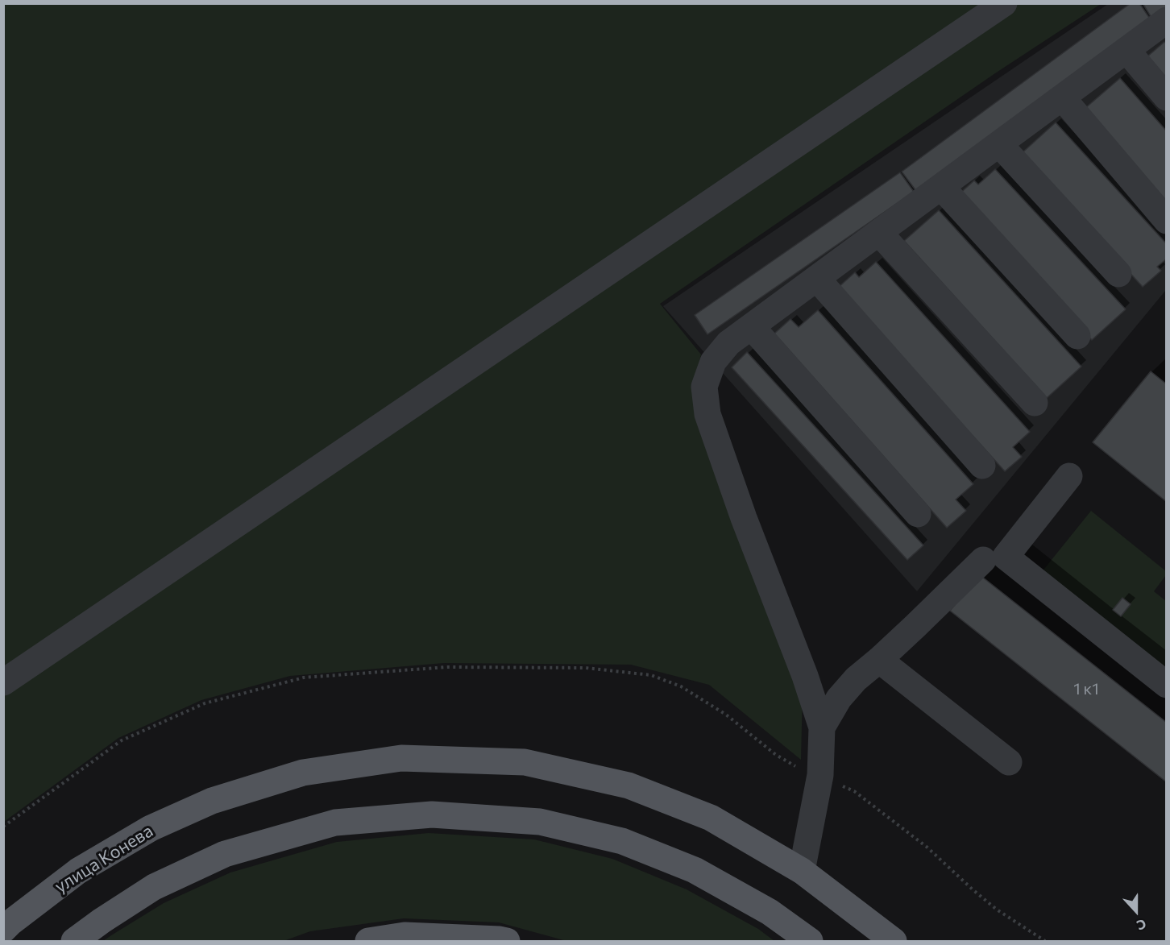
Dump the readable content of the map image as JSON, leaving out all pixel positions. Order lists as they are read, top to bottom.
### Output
{
  "streets": {
    "main road": ["улица Конева"]
  },
  "house_numbers": ["1 к1"],
  "north": "bottom"
}
